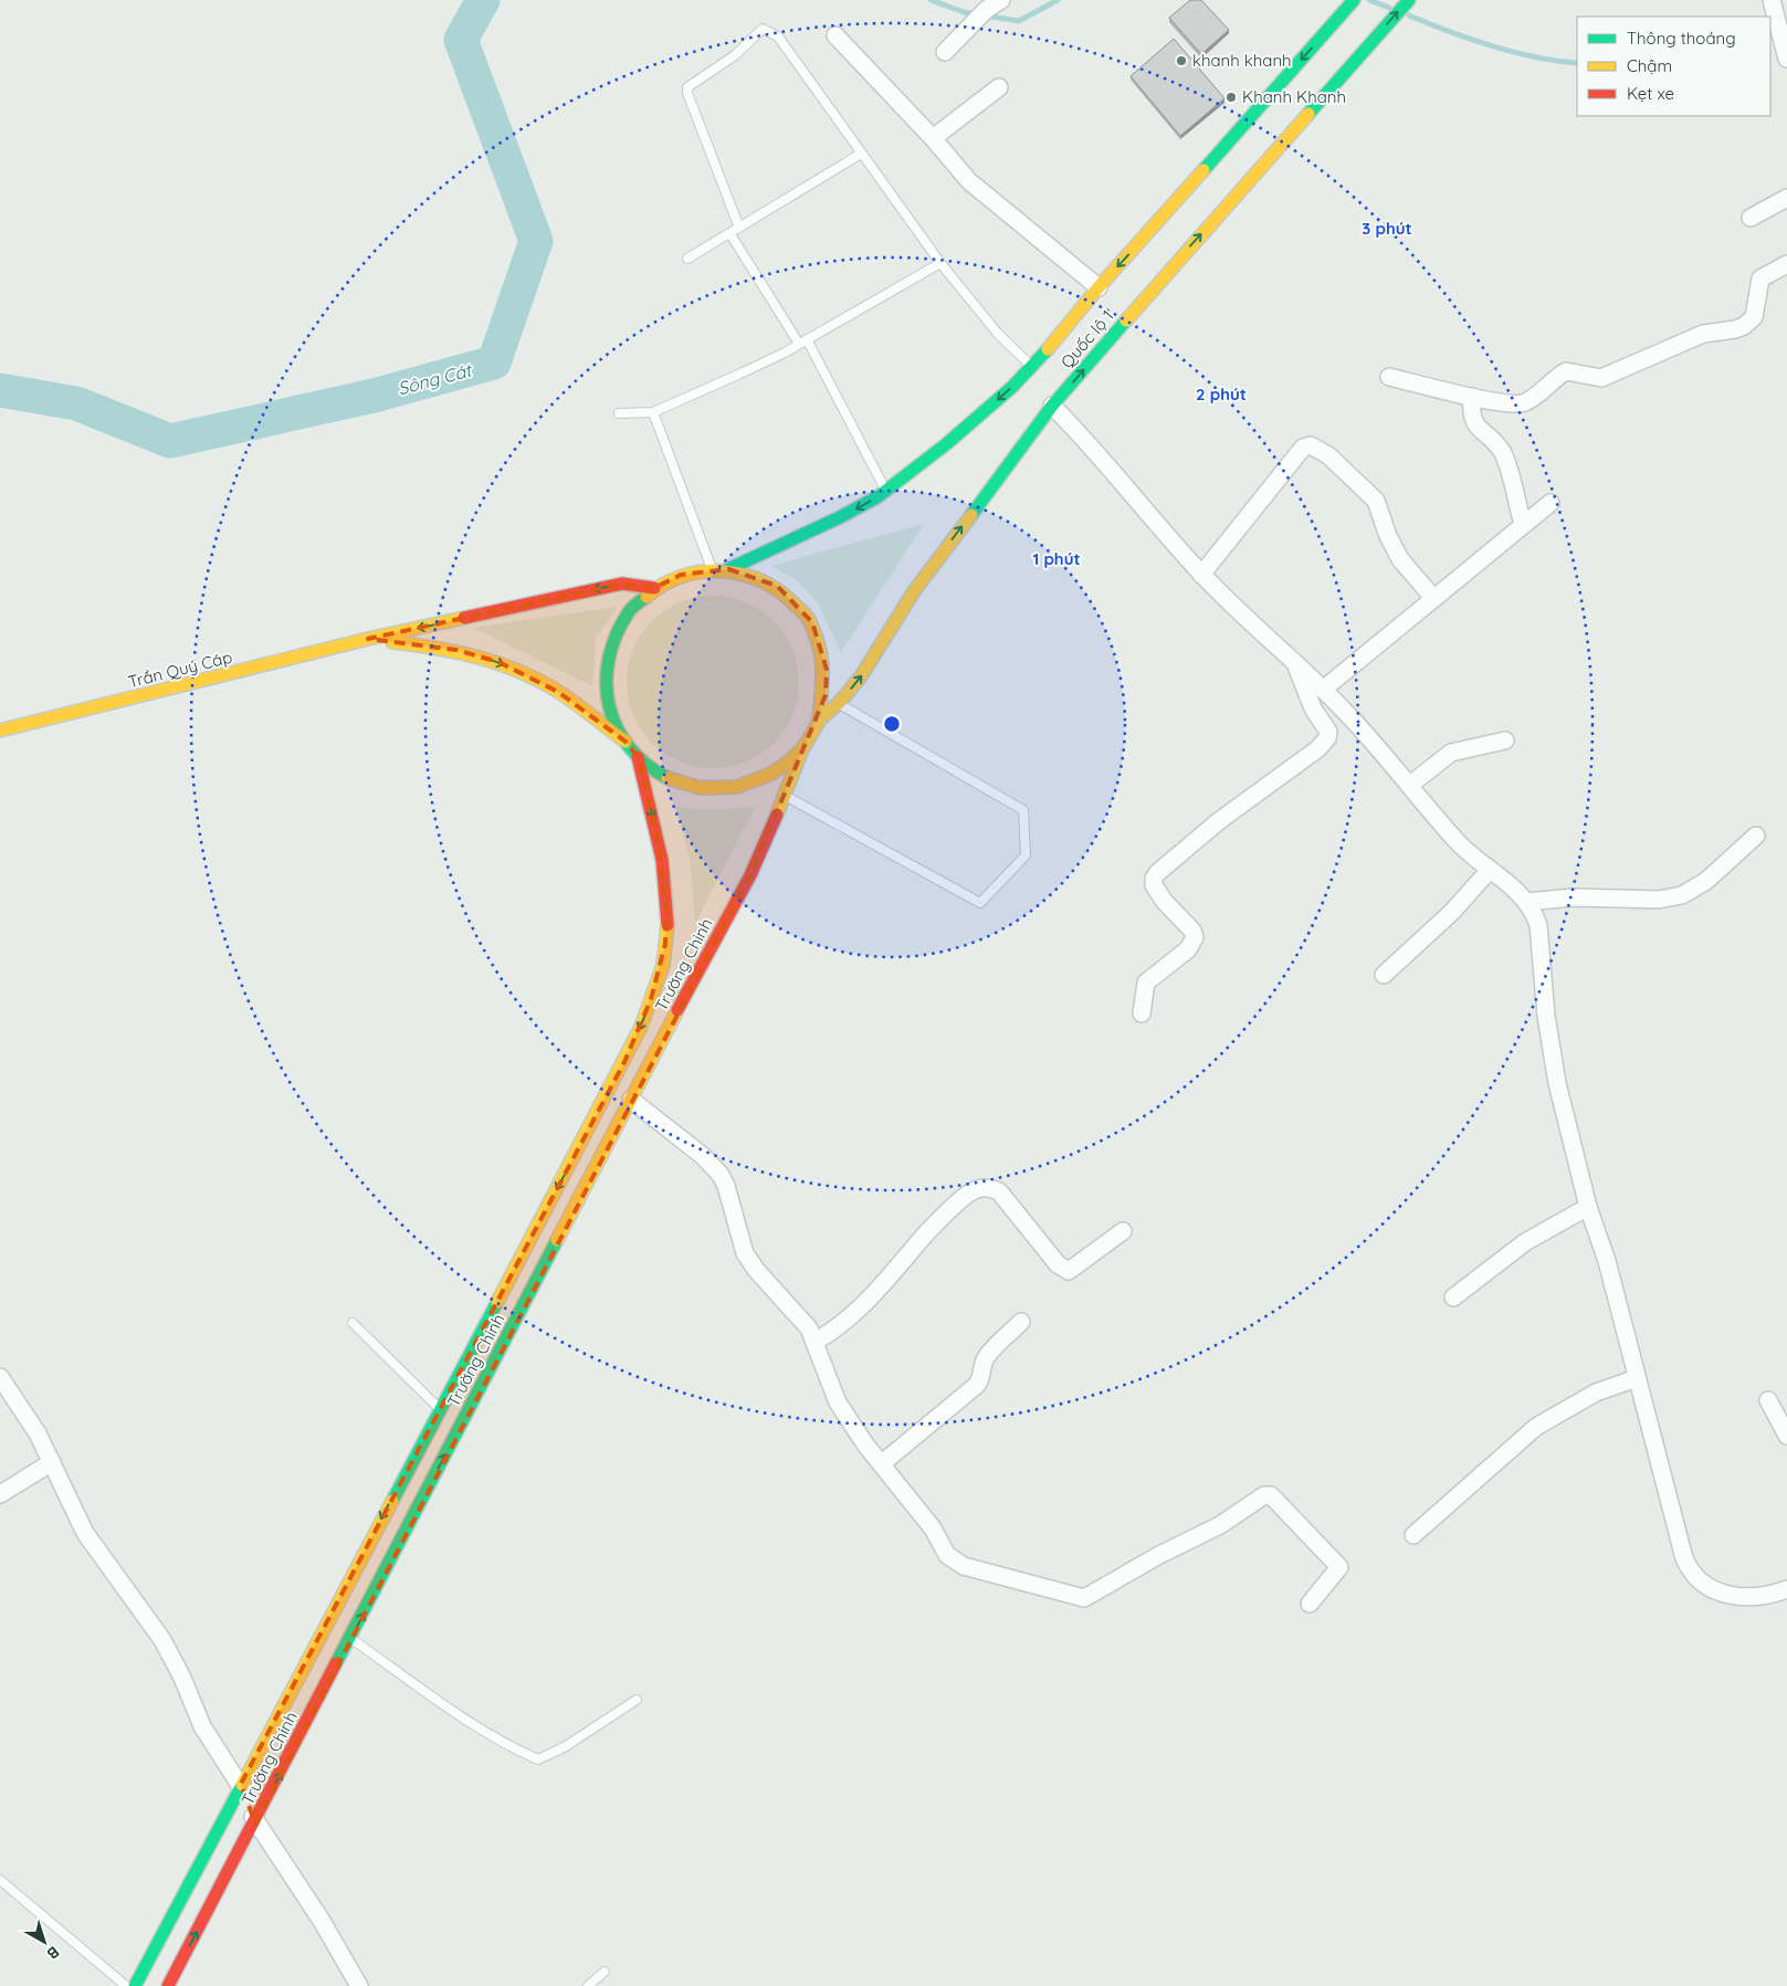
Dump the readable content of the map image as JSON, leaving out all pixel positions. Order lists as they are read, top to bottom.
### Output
{
  "streets": {
    "main road": ["Quốc lộ 1", "Trần Quý Cáp", "Trường Chinh"]
  },
  "water": ["Sông Cát"],
  "places": ["khanh khanh", "Khanh Khanh"],
  "legend": ["Thông thoáng", "Chậm", "Kẹt xe"],
  "north": "bottom right",
  "rings": ["3 phút", "2 phút", "1 phút"]
}
